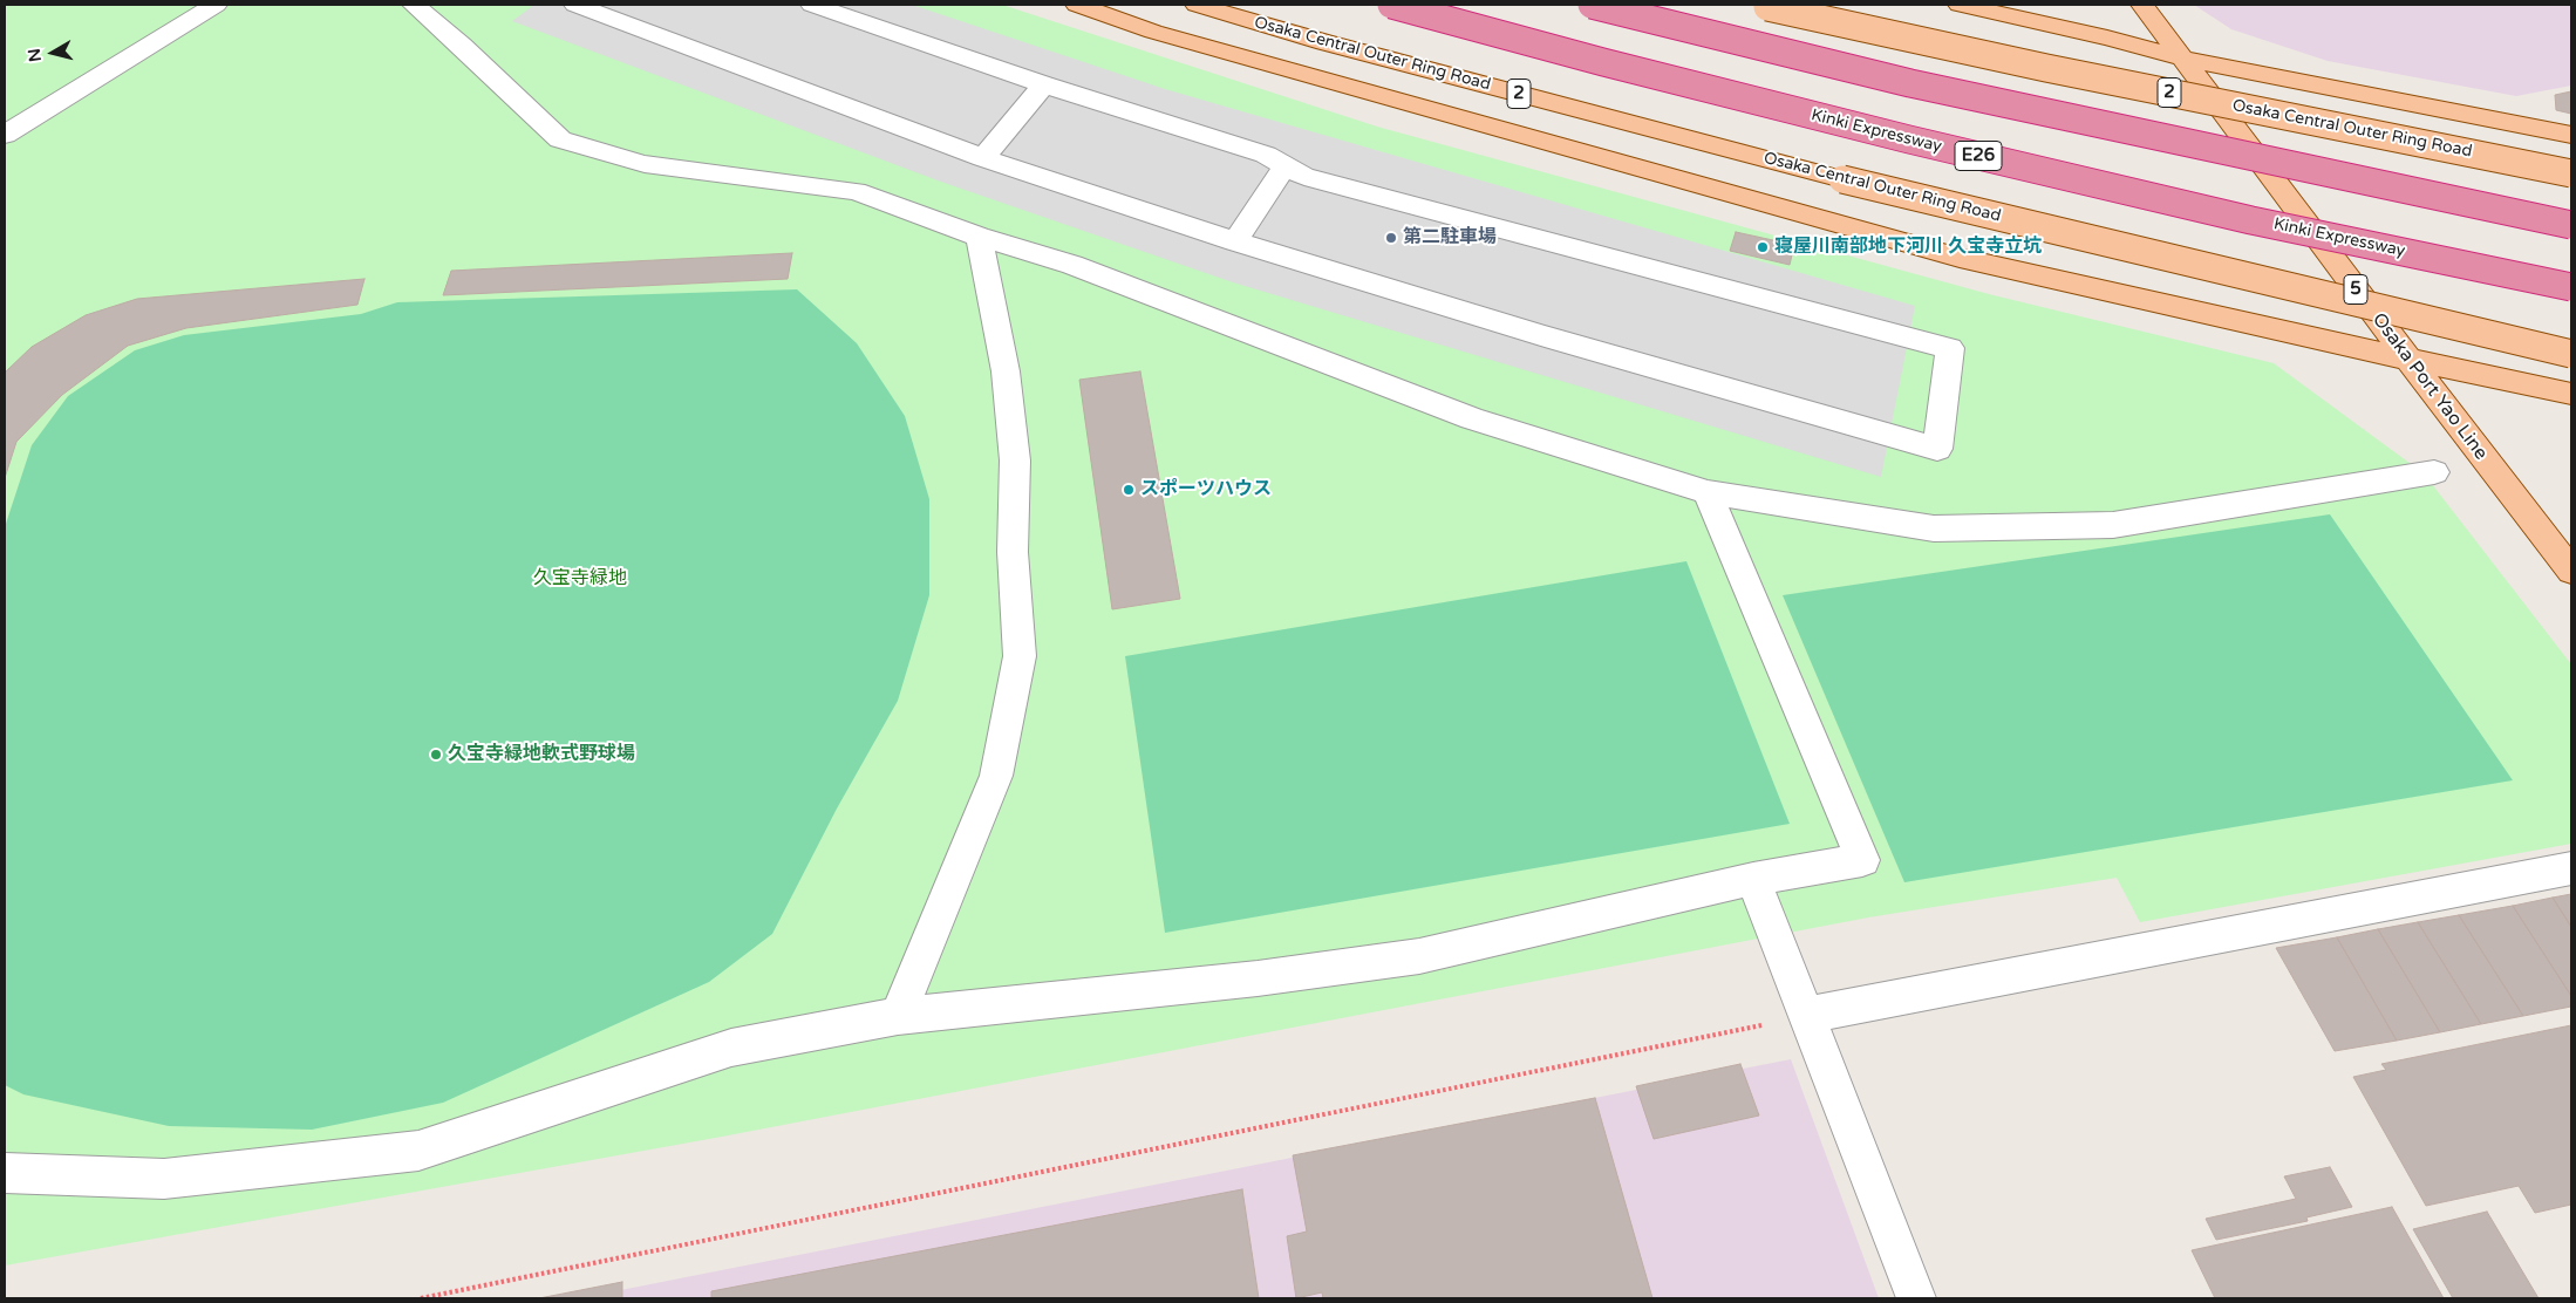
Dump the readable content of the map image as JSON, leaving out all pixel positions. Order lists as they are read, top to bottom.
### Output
{
  "streets": {
    "highway": ["Kinki Expressway", "E26"],
    "main road": [
      "Osaka Central Outer Ring Road",
      "2",
      "5",
      "Osaka Port Yao Line"
    ]
  },
  "crossings": [
    ["2", "Osaka Port Yao Line"]
  ],
  "parks": ["久宝寺緑地"],
  "places": [
    "第二駐車場",
    "寝屋川南部地下河川 久宝寺立坑",
    "スポーツハウス",
    "久宝寺緑地軟式野球場"
  ],
  "north": "left"
}
